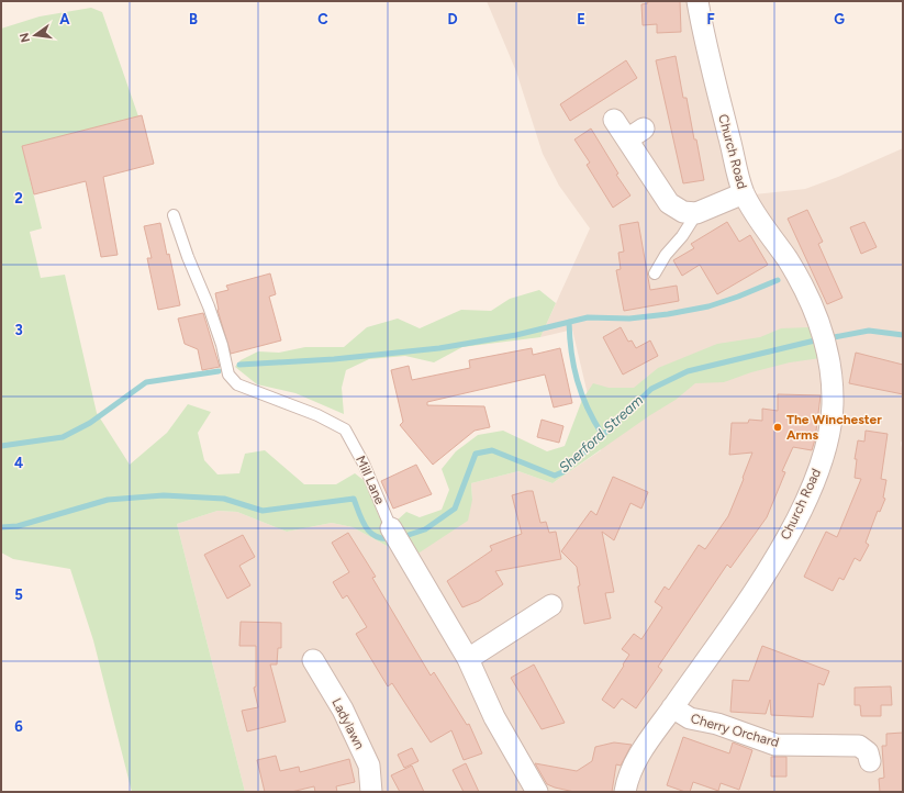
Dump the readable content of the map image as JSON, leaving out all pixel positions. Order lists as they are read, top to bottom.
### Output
{
  "streets": {
    "street": [
      "Church Road",
      "Mill Lane",
      "Ladylawn",
      "Cherry Orchard"
    ]
  },
  "crossings": [
    ["Church Road", "Cherry Orchard"]
  ],
  "water": ["Sherford Stream"],
  "places": ["The Winchester Arms"],
  "north": "left",
  "grid": {
    "columns": [
      "A",
      "B",
      "C",
      "D",
      "E",
      "F",
      "G"
    ],
    "rows": [
      "2",
      "3",
      "4",
      "5",
      "6"
    ]
  }
}
